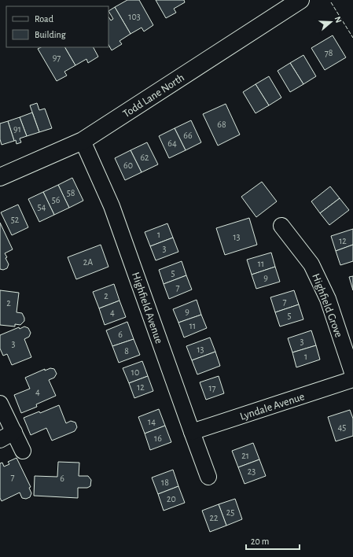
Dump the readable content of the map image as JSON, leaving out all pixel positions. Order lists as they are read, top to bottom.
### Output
{
  "streets": {
    "street": [
      "Todd Lane North",
      "Highfield Grove",
      "Highfield Avenue",
      "Lyndale Avenue"
    ]
  },
  "crossings": [
    ["Todd Lane North", "Highfield Avenue"],
    ["Highfield Avenue", "Lyndale Avenue"]
  ],
  "house_numbers": [
    "103",
    "78",
    "97",
    "68",
    "91",
    "66",
    "64",
    "62",
    "60",
    "58",
    "56",
    "54",
    "52",
    "1",
    "13",
    "12",
    "3",
    "2A",
    "11",
    "5",
    "9",
    "7",
    "2",
    "7",
    "2",
    "9",
    "4",
    "5",
    "11",
    "6",
    "3",
    "3",
    "13",
    "8",
    "1",
    "10",
    "12",
    "17",
    "4",
    "14",
    "45",
    "16",
    "21",
    "23",
    "7",
    "6",
    "18",
    "20",
    "25",
    "22"
  ],
  "legend": ["Road", "Building"],
  "scale_bar": "20 m",
  "north": "right"
}
